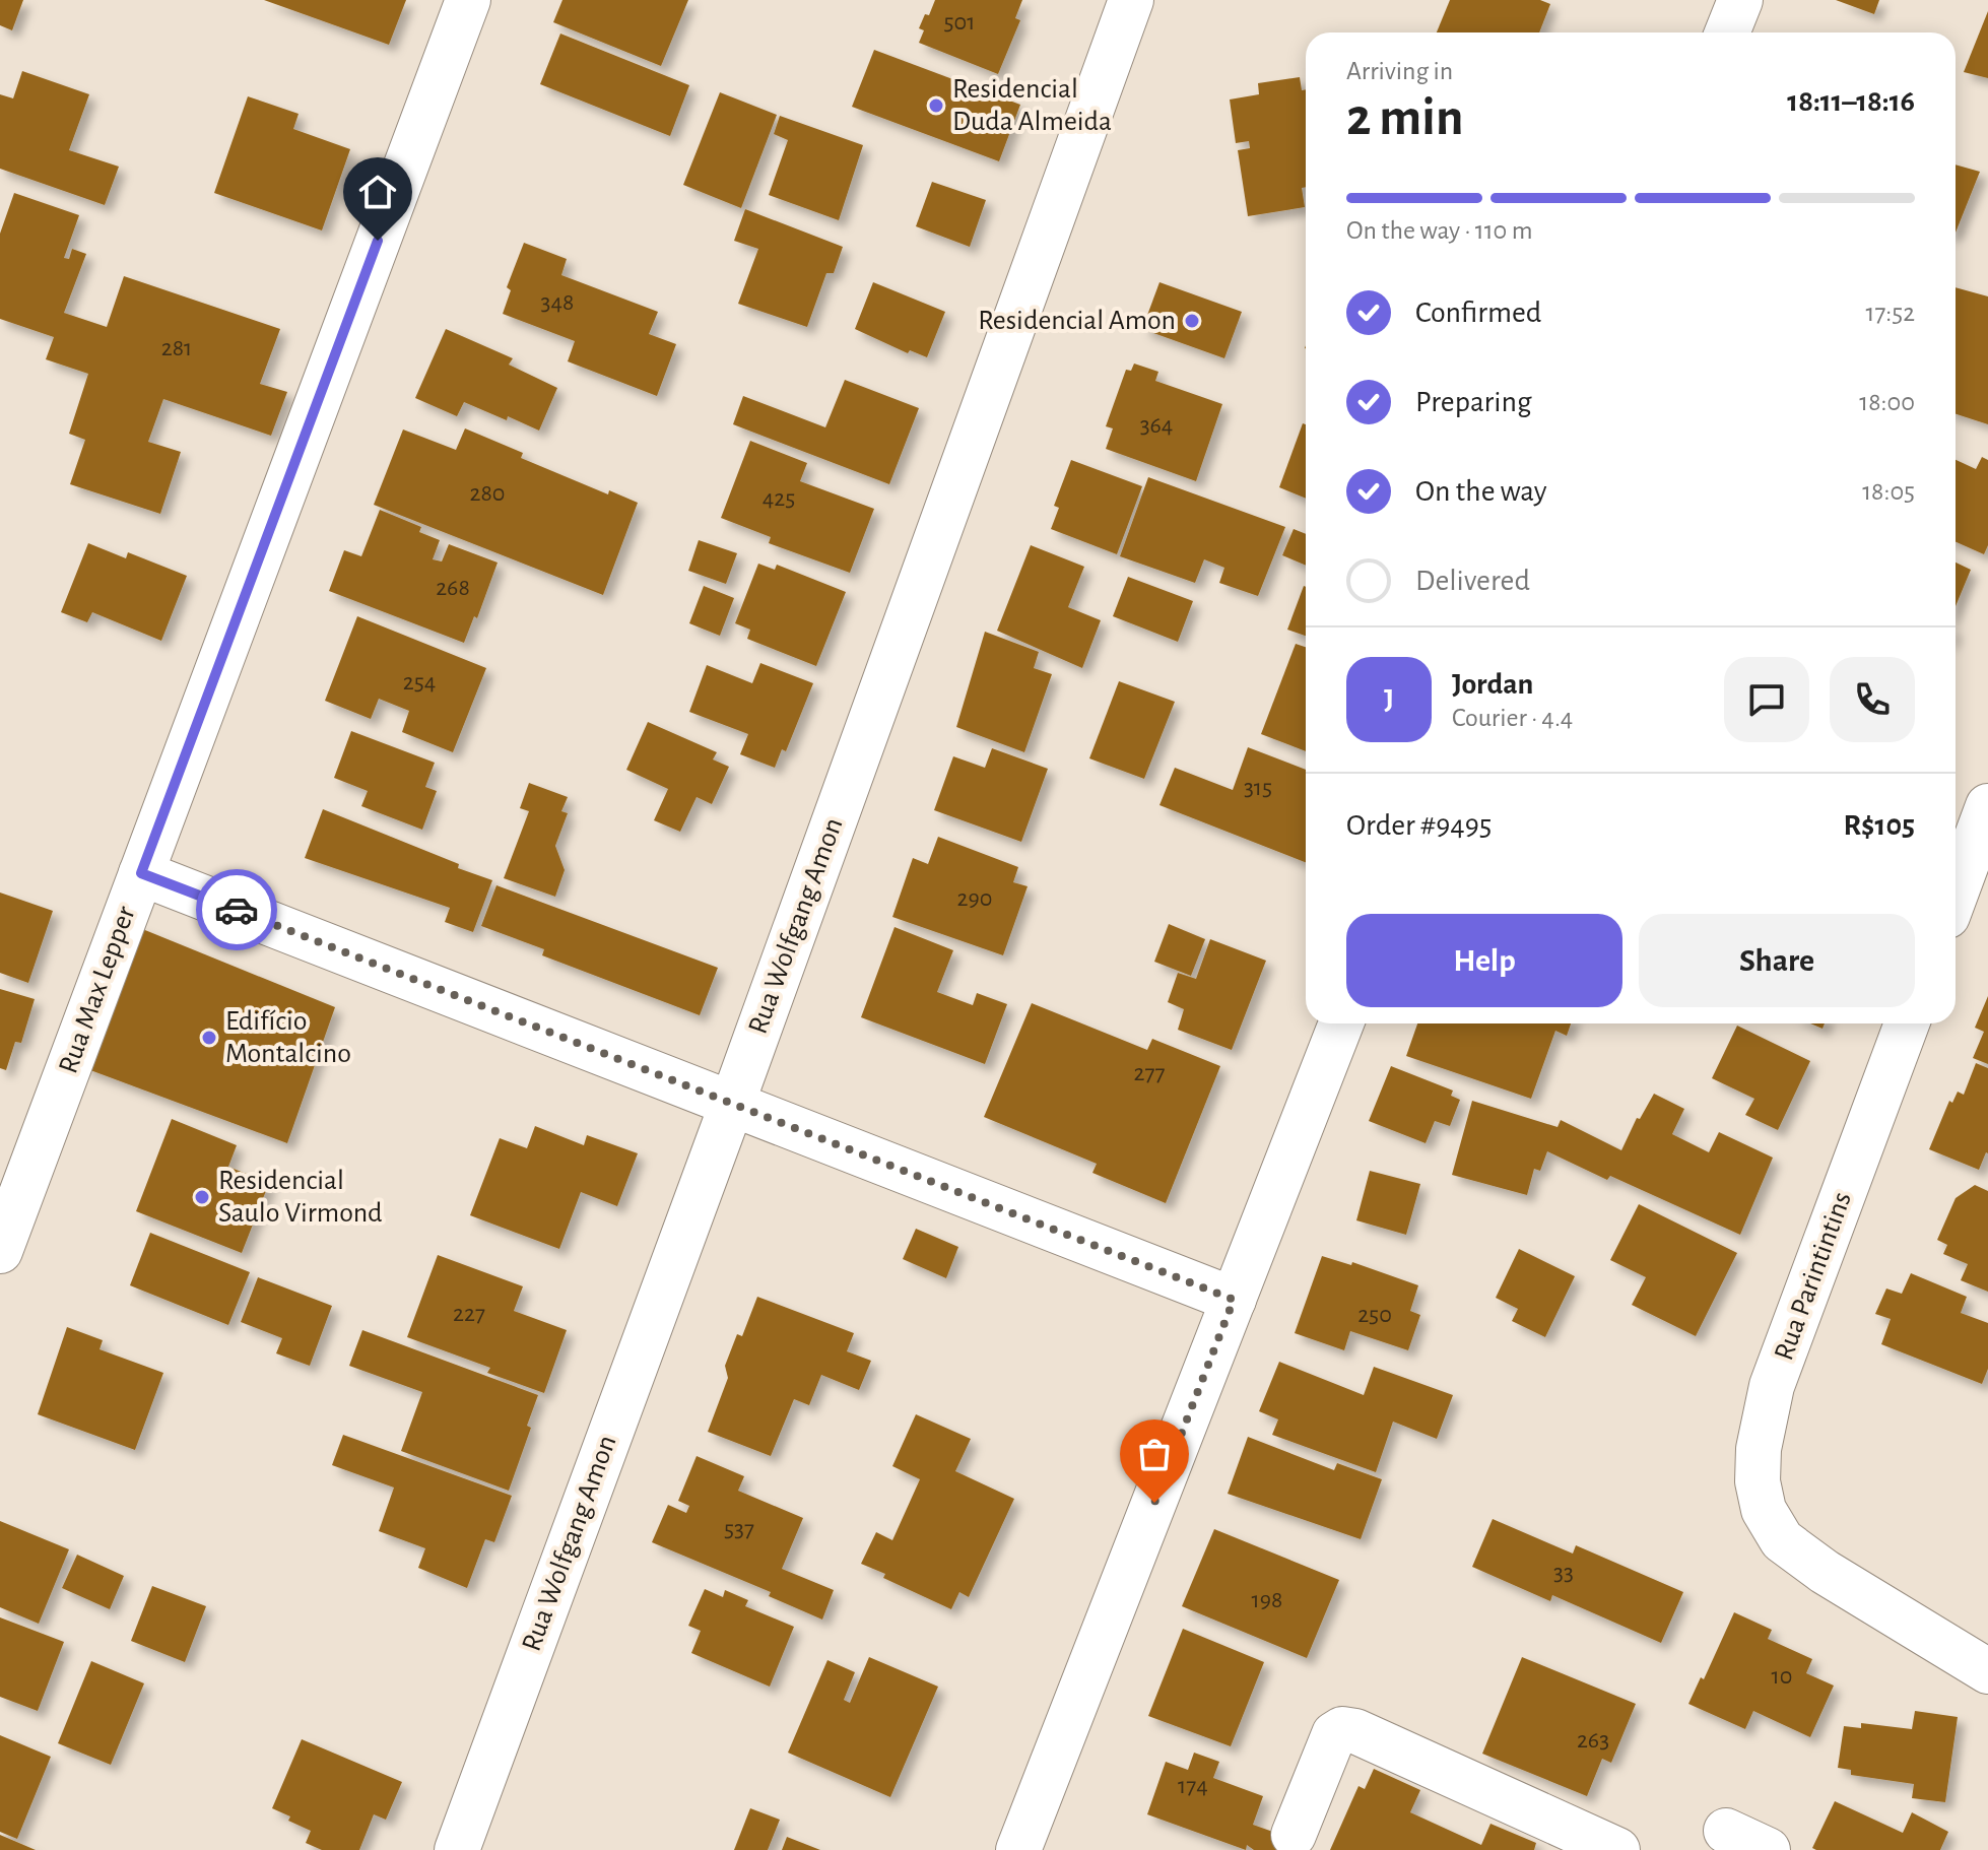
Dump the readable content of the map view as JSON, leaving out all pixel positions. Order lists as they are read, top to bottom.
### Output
{
  "streets": {
    "street": ["Rua Wolfgang Amon", "Rua Max Lepper", "Rua Parintintins"]
  },
  "places": [
    "Residencial Duda Almeida",
    "Residencial Amon",
    "Edifício Montalcino",
    "Residencial Saulo Virmond"
  ],
  "house_numbers": [
    "501",
    "348",
    "281",
    "364",
    "280",
    "425",
    "268",
    "254",
    "315",
    "290",
    "277",
    "227",
    "250",
    "537",
    "33",
    "198",
    "10",
    "263",
    "174"
  ],
  "page": {
    "heading": ["2 min", "Arriving in", "18:11–18:16"],
    "panel": [
      "Jordan",
      "Courier · 4.4",
      "Order #9495",
      "R$105"
    ],
    "bar": "On the way · 110 m",
    "list": [
      ["Confirmed", "17:52"],
      ["Preparing", "18:00"],
      ["On the way", "18:05"],
      "Delivered"
    ],
    "round": "J",
    "buttons": ["Help", "Share"]
  }
}
